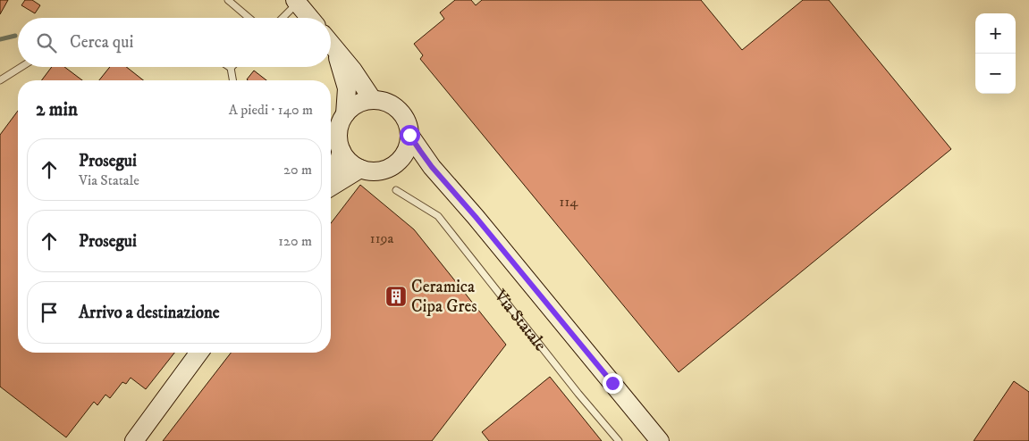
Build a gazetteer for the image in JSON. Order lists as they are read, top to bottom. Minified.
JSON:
{"streets":{"lane":["Via Statale"]},"places":{"building":["Ceramica Cipa Gres"]},"house_numbers":["114","119a"],"page":{"map_buttons":["+","−"],"search":"Cerca qui","heading":["2 min","A piedi · 140 m"],"list":[["Prosegui","Via Statale","20 m"],["Prosegui","120 m"],"Arrivo a destinazione"]}}
